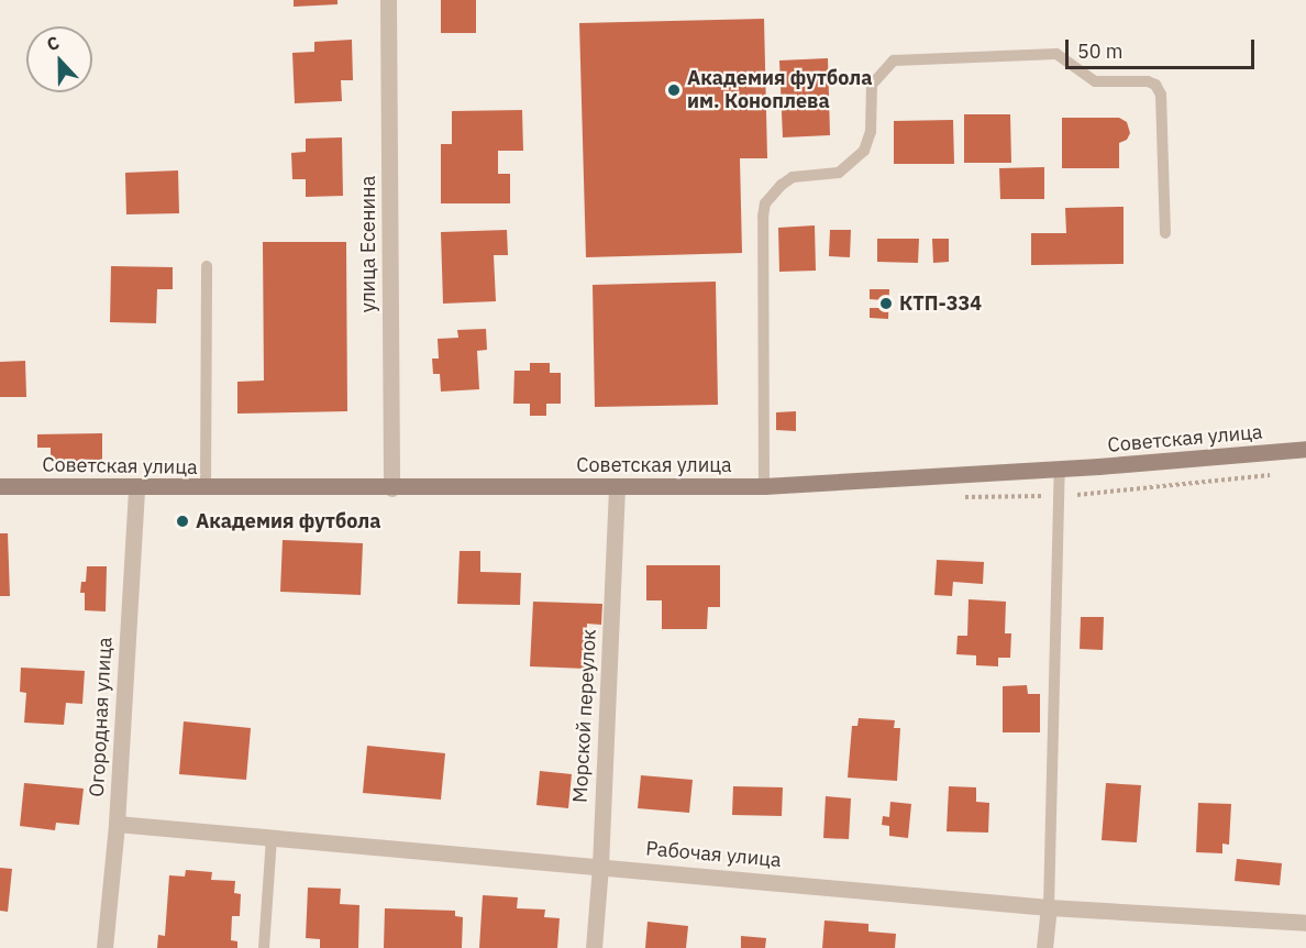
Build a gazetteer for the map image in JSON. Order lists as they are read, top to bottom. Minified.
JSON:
{"streets":{"main road":["Советская улица"],"street":["улица Есенина","Морской переулок","Огородная улица","Рабочая улица"]},"crossings":[["улица Есенина","Советская улица"],["Советская улица","Морской переулок"],["Советская улица","Огородная улица"],["Морской переулок","Рабочая улица"],["Огородная улица","Рабочая улица"]],"places":["Академия футбола им. Коноплева","КТП-334","Академия футбола"],"scale_bar":"50 m","north":"top"}
